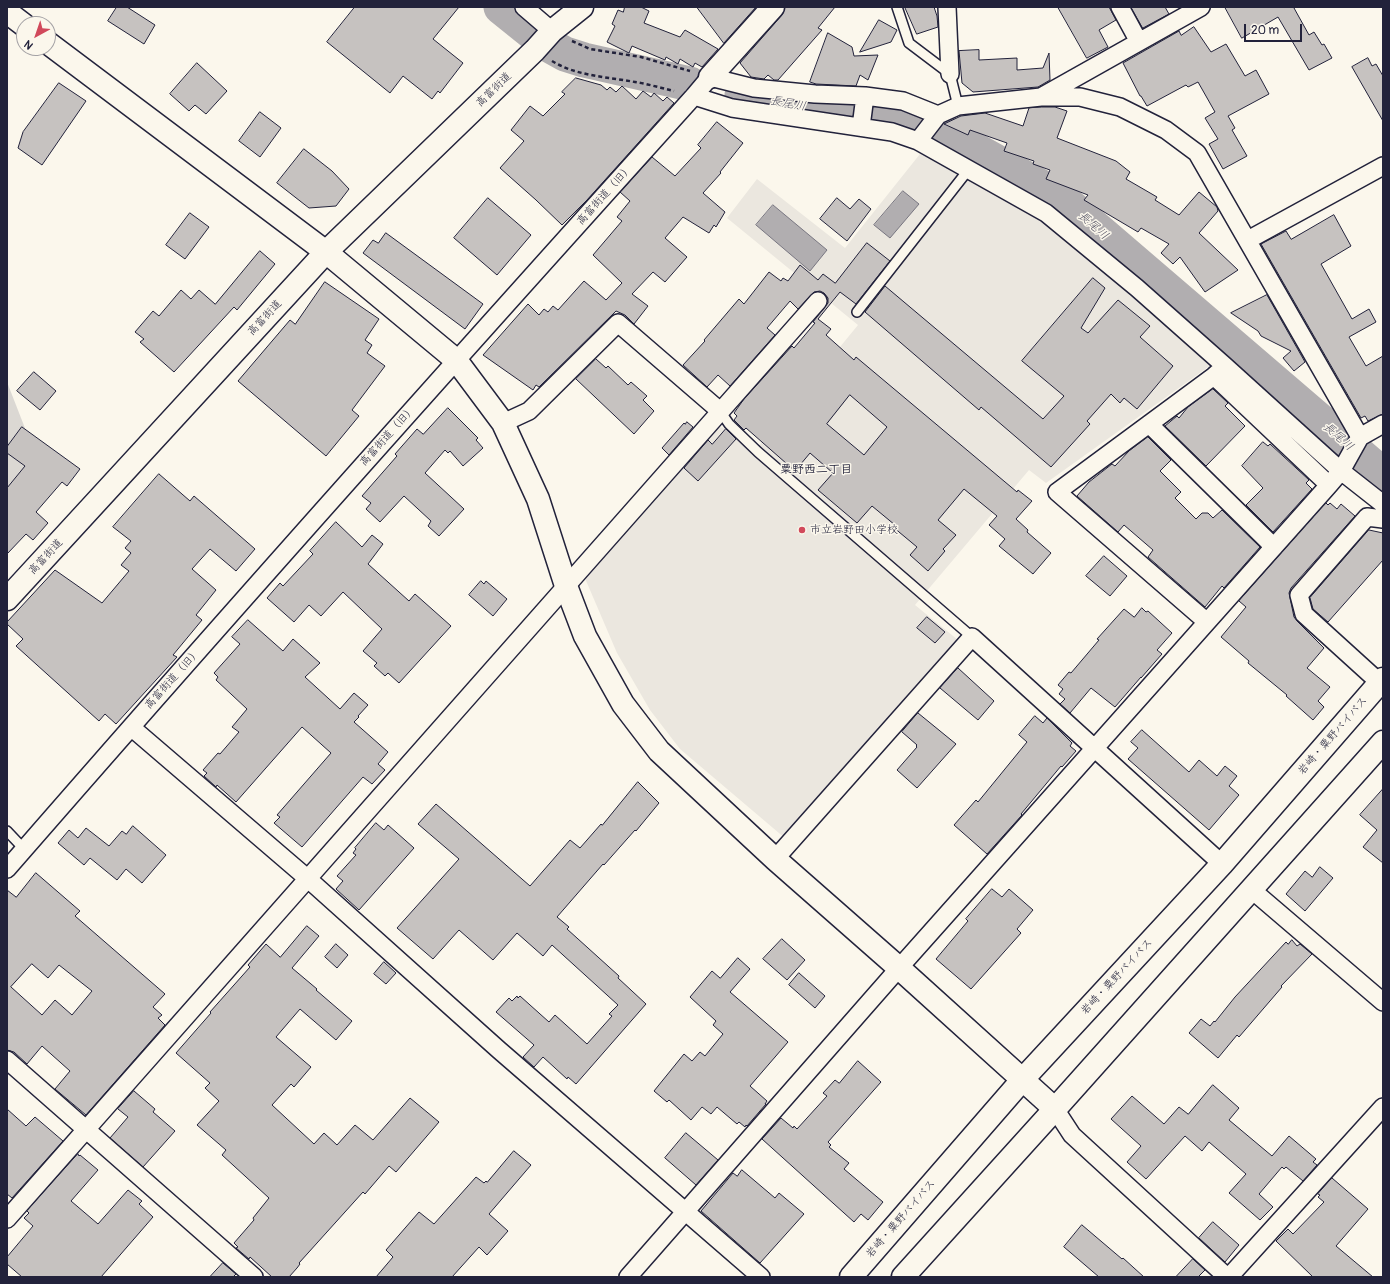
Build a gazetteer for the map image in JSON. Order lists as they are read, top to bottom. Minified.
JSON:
{"streets":{"main road":["高富街道","高富街道（旧）","岩崎・粟野バイパス"]},"districts":["粟野西二丁目"],"water":["長尾川"],"places":["市立岩野田小学校"],"scale_bar":"20 m","north":"bottom left"}
